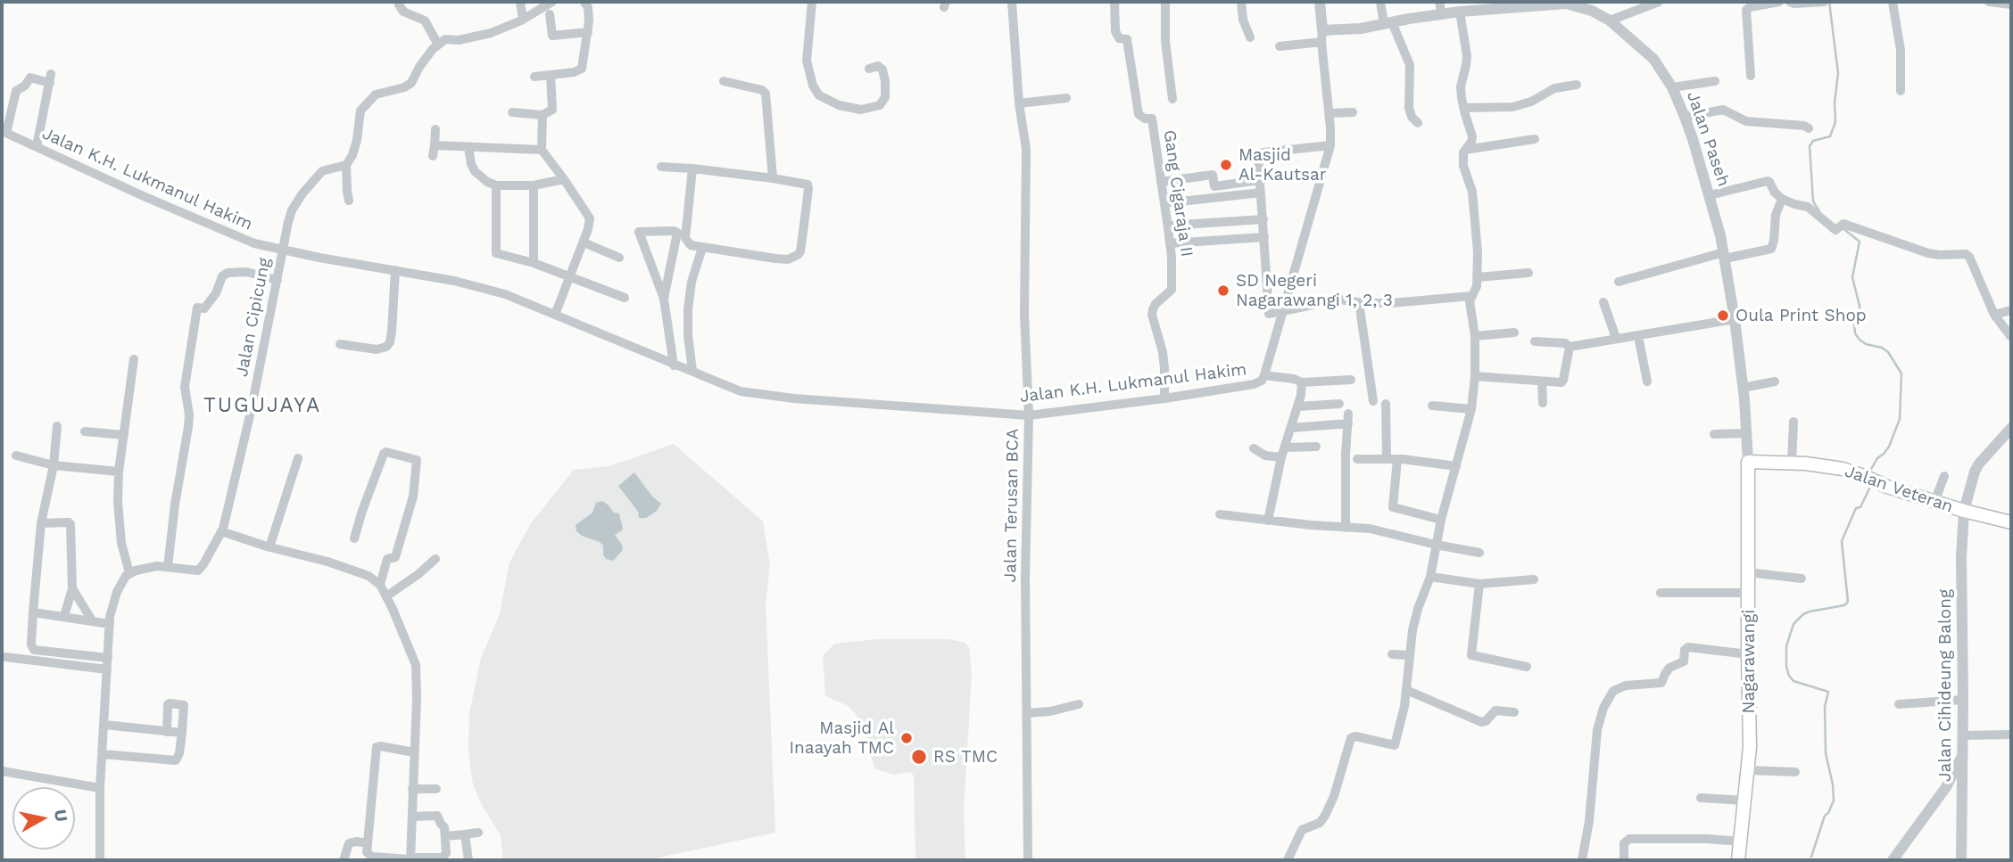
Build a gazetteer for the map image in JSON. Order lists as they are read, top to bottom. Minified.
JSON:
{"streets":{"main road":["Jalan Veteran","Nagarawangi"],"street":["Jalan Paseh","Jalan K.H. Lukmanul Hakim","Gang Cigaraja II","Jalan Cipicung","Jalan Terusan BCA","Jalan Cihideung Balong"]},"crossings":[["Jalan Paseh","Jalan K.H. Lukmanul Hakim"],["Jalan Paseh","Jalan Veteran"],["Jalan Paseh","Nagarawangi"],["Jalan K.H. Lukmanul Hakim","Gang Cigaraja II"],["Jalan K.H. Lukmanul Hakim","Jalan Cipicung"],["Jalan K.H. Lukmanul Hakim","Jalan Terusan BCA"],["Jalan Veteran","Nagarawangi"],["Jalan Veteran","Jalan Cihideung Balong"]],"districts":["TUGUJAYA"],"places":["Masjid Al-Kautsar","SD Negeri Nagarawangi 1, 2, 3","Oula Print Shop","Masjid Al Inaayah TMC","RS TMC"],"north":"right"}
